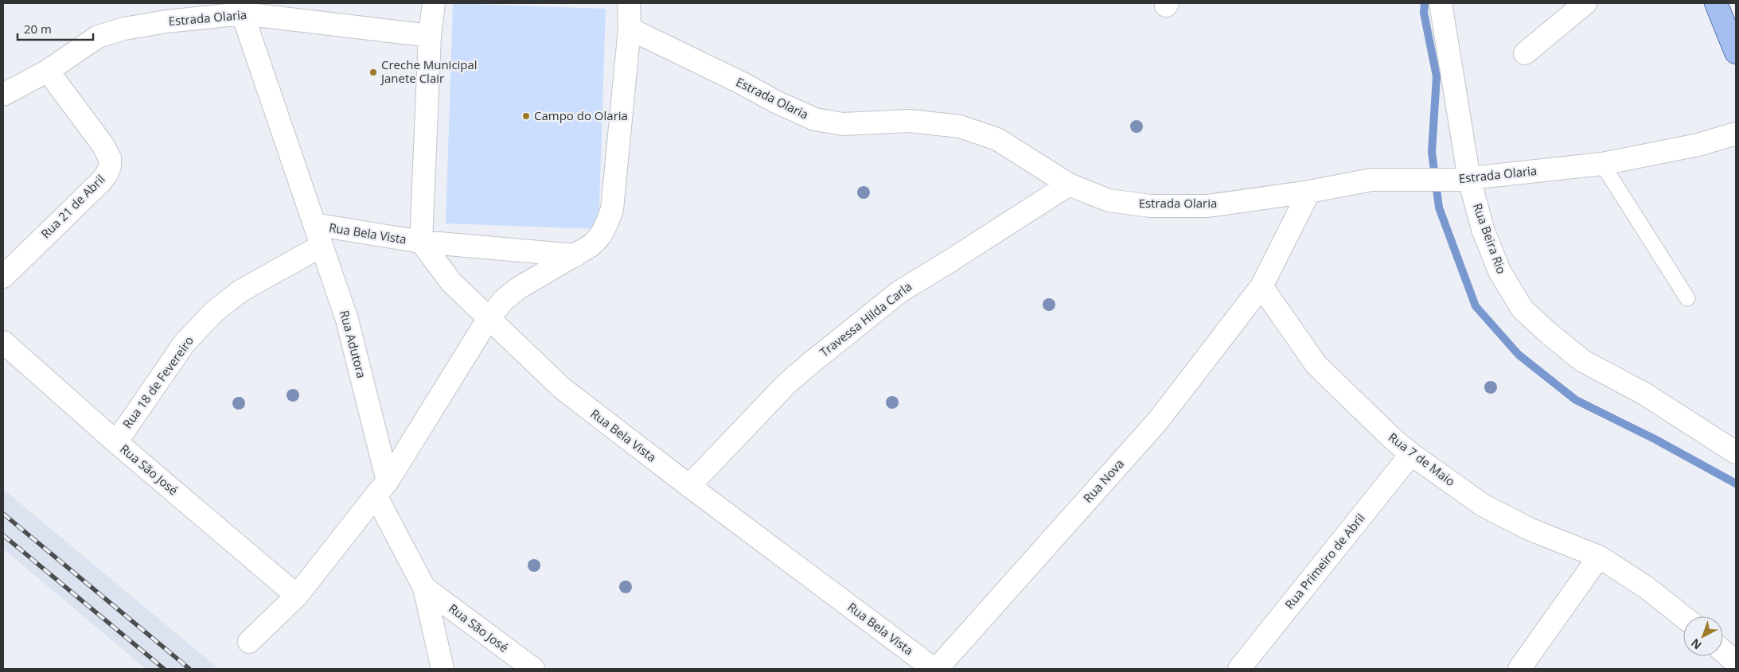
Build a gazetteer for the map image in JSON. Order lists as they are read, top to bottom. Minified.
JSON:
{"streets":{"street":["Estrada Olaria","Rua 21 de Abril","Rua Bela Vista","Rua Beira Rio","Travessa Hilda Carla","Rua Adutora","Rua 18 de Fevereiro","Rua 7 de Maio","Rua São José","Rua Nova","Rua Primeiro de Abril"]},"crossings":[["Estrada Olaria","Rua 21 de Abril"],["Estrada Olaria","Rua Beira Rio"],["Estrada Olaria","Travessa Hilda Carla"],["Estrada Olaria","Rua Adutora"],["Rua Bela Vista","Travessa Hilda Carla"],["Rua Bela Vista","Rua Adutora"],["Rua Adutora","Rua 18 de Fevereiro"],["Rua Adutora","Rua São José"],["Rua 18 de Fevereiro","Rua São José"],["Rua 7 de Maio","Rua Nova"],["Rua 7 de Maio","Rua Primeiro de Abril"]],"places":["Creche Municipal Janete Clair","Campo do Olaria"],"scale_bar":"20 m","north":"bottom left"}
